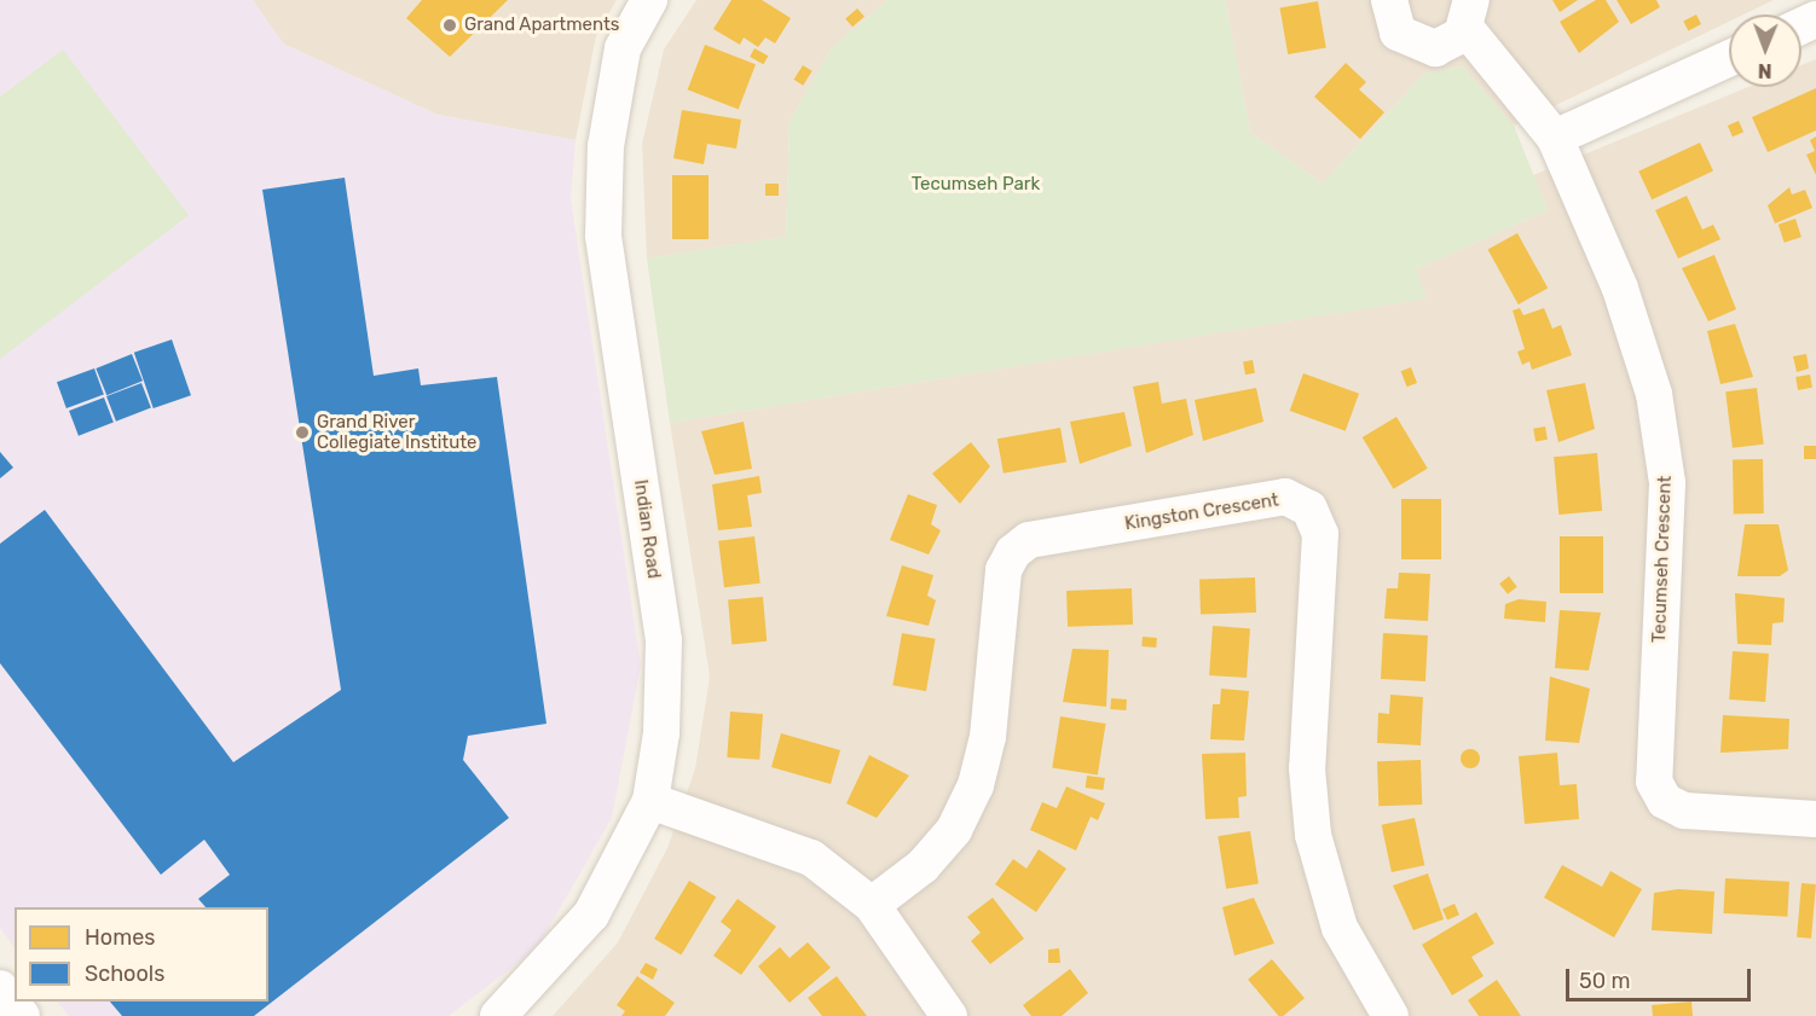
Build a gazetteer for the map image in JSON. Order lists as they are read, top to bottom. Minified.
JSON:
{"streets":{"street":["Kingston Crescent","Indian Road","Tecumseh Crescent"]},"parks":["Tecumseh Park"],"places":["Grand Apartments","Grand River Collegiate Institute"],"legend":["Homes","Schools"],"scale_bar":"50 m","north":"bottom"}
